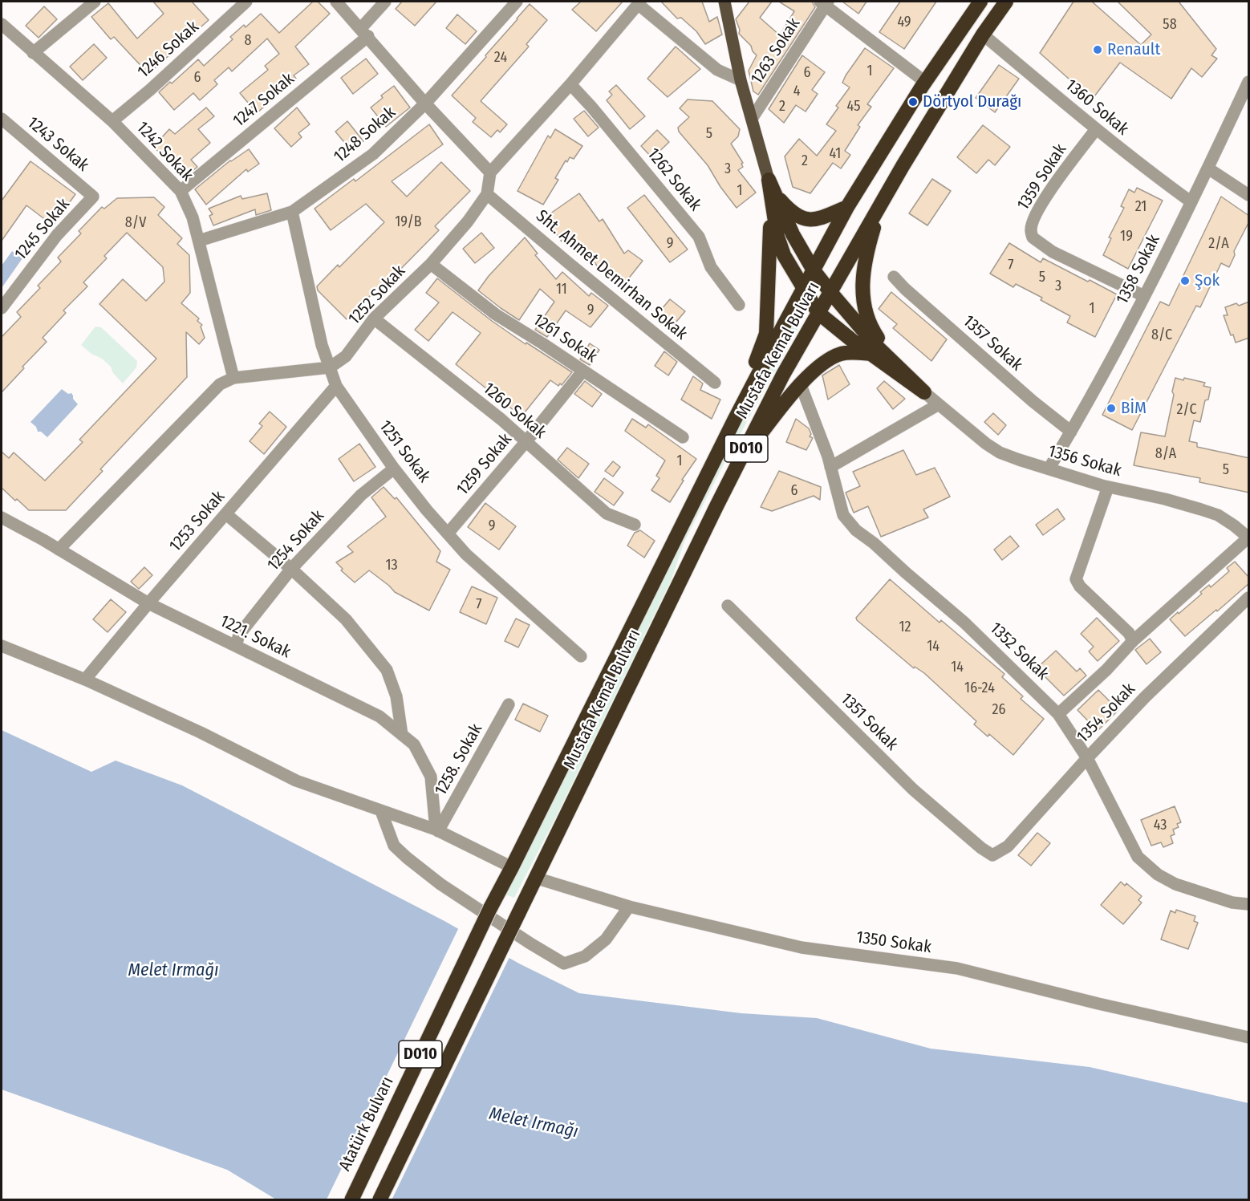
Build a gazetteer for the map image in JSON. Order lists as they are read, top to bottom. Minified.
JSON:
{"streets":{"highway":["Mustafa Kemal Bulvarı","D010","Atatürk Bulvarı"],"street":["1246 Sokak","1263 Sokak","1247 Sokak","1360 Sokak","1248 Sokak","1243 Sokak","1242 Sokak","1359 Sokak","1262 Sokak","1245 Sokak","1358 Sokak","Sht. Ahmet Demirhan Sokak","1252 Sokak","1261 Sokak","1357 Sokak","1260 Sokak","1251 Sokak","1356 Sokak","1259 Sokak","1253 Sokak","1254 Sokak","1221. Sokak","1352 Sokak","1354 Sokak","1351 Sokak","1258. Sokak","1350 Sokak"]},"crossings":[["1246 Sokak","1242 Sokak"],["1247 Sokak","1242 Sokak"],["1360 Sokak","1359 Sokak"],["1360 Sokak","1358 Sokak"],["1360 Sokak","Mustafa Kemal Bulvarı"],["1248 Sokak","1242 Sokak"],["1248 Sokak","1251 Sokak"],["1243 Sokak","1245 Sokak"],["1359 Sokak","1358 Sokak"],["1358 Sokak","1357 Sokak"],["1358 Sokak","1356 Sokak"],["Sht. Ahmet Demirhan Sokak","1252 Sokak"],["1252 Sokak","1261 Sokak"],["1252 Sokak","1260 Sokak"],["1252 Sokak","1251 Sokak"],["1261 Sokak","1259 Sokak"],["Mustafa Kemal Bulvarı","1350 Sokak"],["Mustafa Kemal Bulvarı","Atatürk Bulvarı"],["1260 Sokak","1259 Sokak"],["1251 Sokak","1259 Sokak"],["1251 Sokak","1253 Sokak"],["1251 Sokak","1254 Sokak"],["1253 Sokak","1221. Sokak"],["1254 Sokak","1221. Sokak"],["1221. Sokak","1258. Sokak"],["1352 Sokak","1354 Sokak"],["1354 Sokak","1351 Sokak"]],"water":["Melet Irmağı"],"places":["Renault","Dörtyol Durağı","Şok","BİM"],"house_numbers":["49","58","8","24","1","6","6","4","2","45","5","41","2","3","1","21","19/B","8/V","19","9","2/A","7","5","3","11","1","9","8/C","2/C","8/A","1","5","6","9","13","7","12","14","14","16-24","26","43"]}
